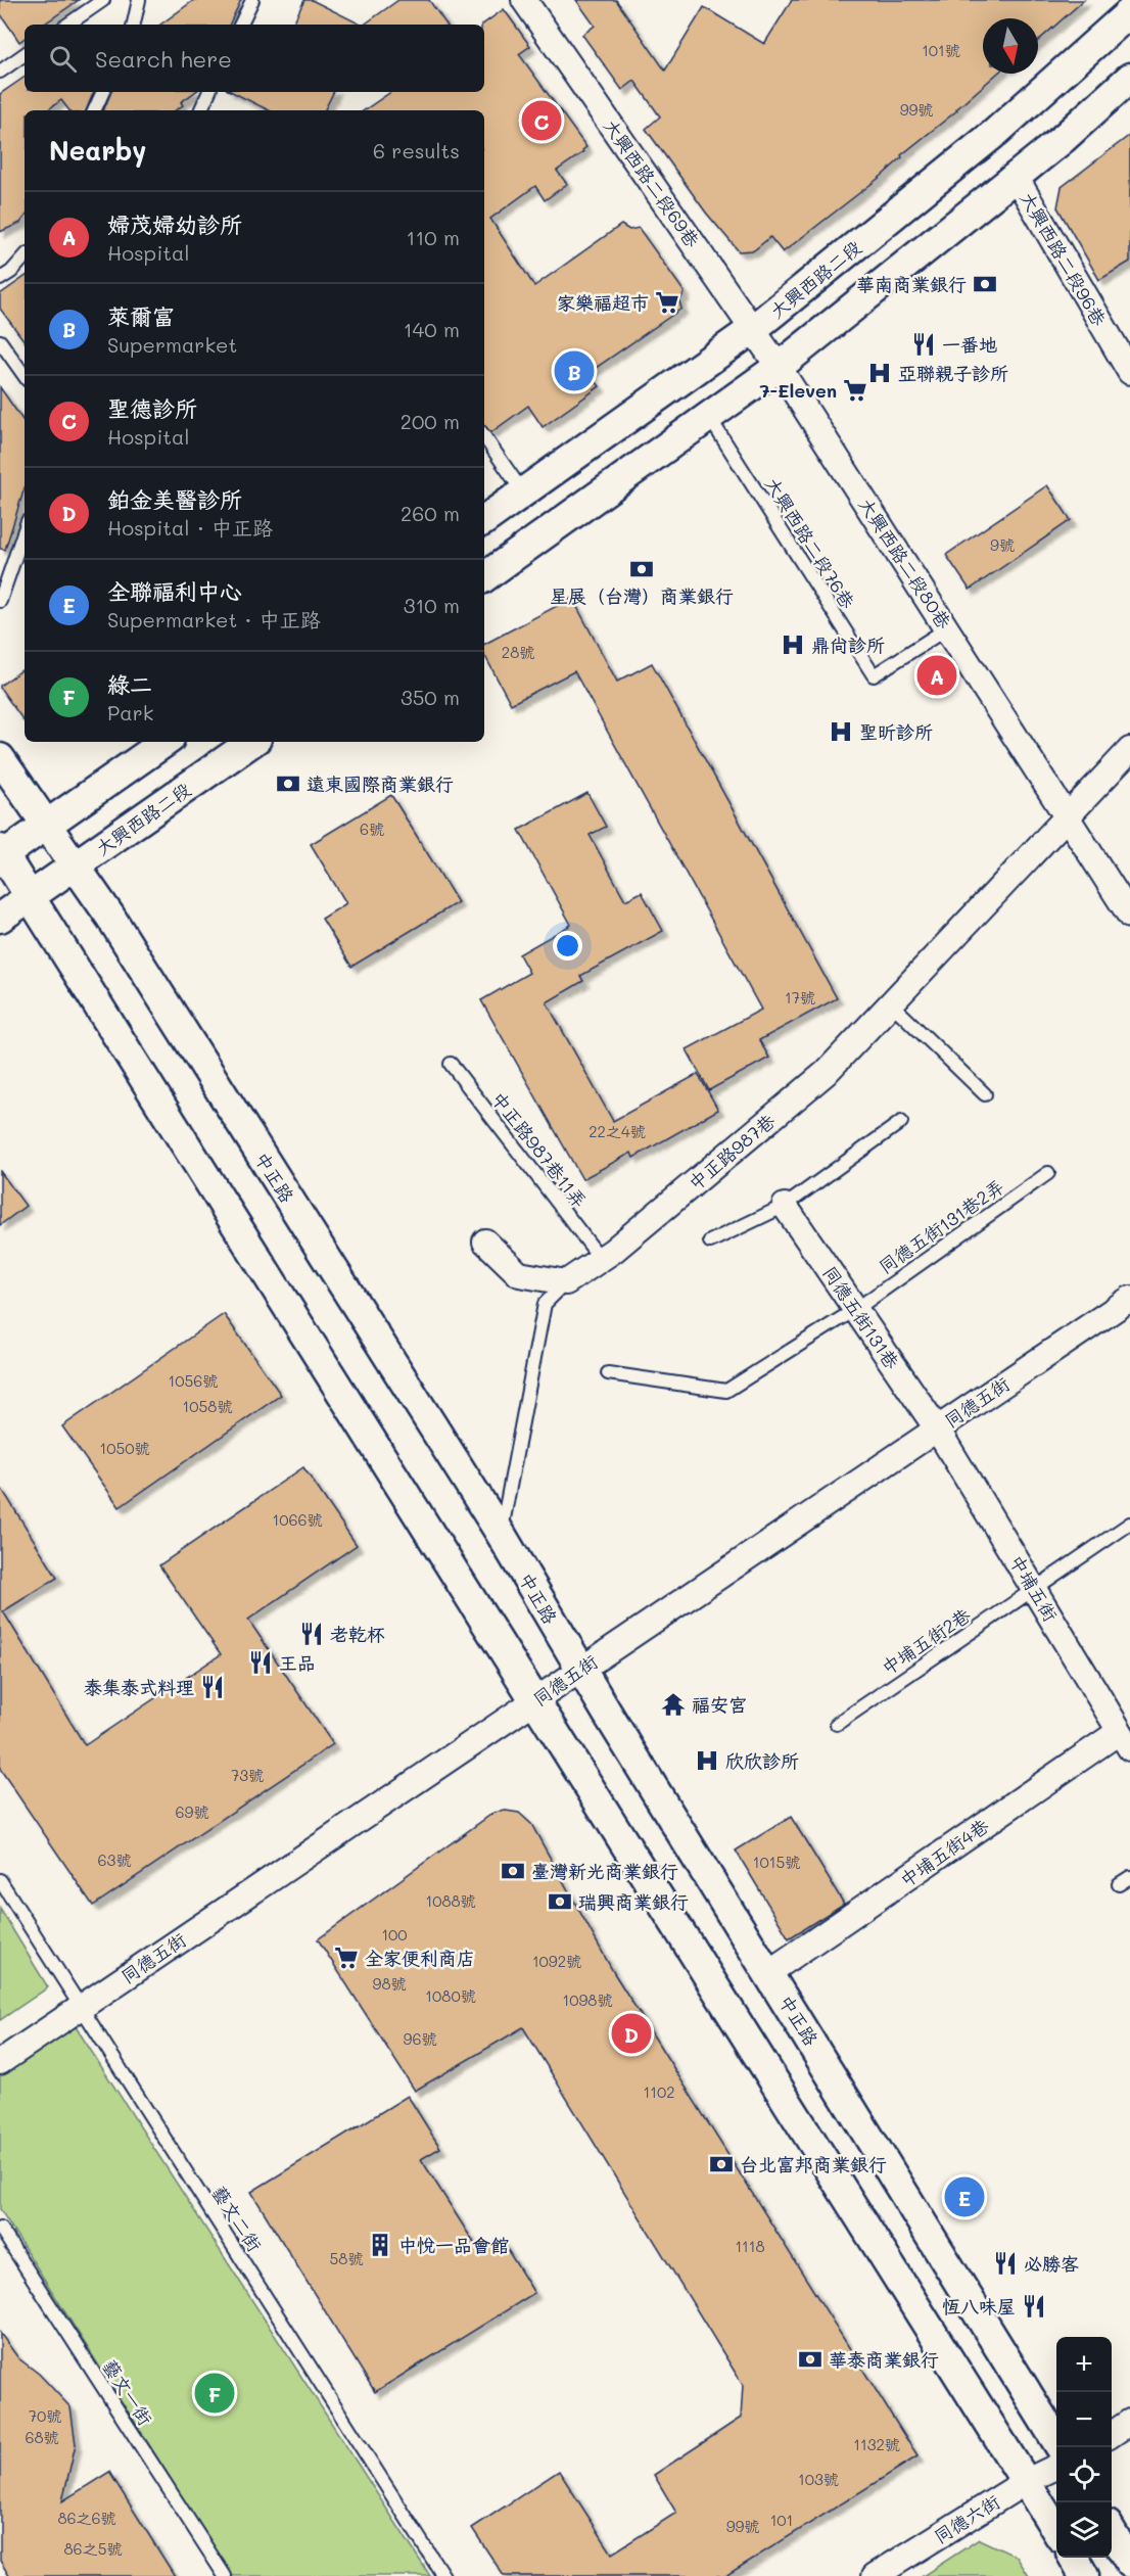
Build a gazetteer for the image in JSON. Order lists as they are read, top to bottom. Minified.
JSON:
{"streets":{"street":["大興西路二段69巷","大興西路二段96巷","大興西路二段","大興西路二段80巷","中正路987巷","中正路","同德五街131巷","同德五街","中埔五街","中埔五街4巷","同德六街"],"lane":["大興西路二段76巷","中正路987巷11弄","同德五街131巷2弄","中埔五街2巷","藝文二街","藝文一街"]},"crossings":[["大興西路二段69巷","大興西路二段"],["大興西路二段69巷","大興西路二段80巷"],["大興西路二段","中正路"],["大興西路二段76巷","大興西路二段80巷"],["大興西路二段80巷","中正路987巷"],["中正路987巷11弄","中正路987巷"],["中正路987巷","中正路"],["中正路","同德五街"],["中正路","中埔五街4巷"],["同德五街131巷2弄","同德五街131巷"],["同德五街131巷","同德五街"],["同德五街131巷","中埔五街"],["同德五街","中埔五街"],["同德五街","藝文二街"],["中埔五街","中埔五街2巷"],["中埔五街","中埔五街4巷"]],"places":{"bank":["華南商業銀行","星展（台灣）商業銀行","遠東國際商業銀行","臺灣新光商業銀行","瑞興商業銀行","台北富邦商業銀行","華泰商業銀行"],"supermarket":["家樂福超市","7-Eleven","全家便利商店"],"restaurant":["一番地","老乾杯","王品","泰集泰式料理","必勝客","恆八味屋"],"hospital":["亞聯親子診所","鼎尚診所","聖昕診所","欣欣診所"],"temple":["福安宮"],"building":["中悅一品會館"]},"house_numbers":["101號","99號","9號","28號","6號","17號","22之4號","1056號","1058號","1050號","1066號","73號","69號","63號","1015號","1088號","100","1092號","98號","1080號","1098號","96號","1102","1118","58號","70號","68號","1132號","103號","86之6號","101","99號","86之5號"],"north":"bottom","page":{"search":"Search here","pins":["C","B","A","D","E","F"],"heading":["Nearby","6 results"],"list":[{"mark":"A","name":"婦茂婦幼診所","note":"Hospital","value":"110 m"},{"mark":"B","name":"萊爾富","note":"Supermarket","value":"140 m"},{"mark":"C","name":"聖德診所","note":"Hospital","value":"200 m"},{"mark":"D","name":"鉑金美醫診所","note":"Hospital · 中正路","value":"260 m"},{"mark":"E","name":"全聯福利中心","note":"Supermarket · 中正路","value":"310 m"},{"mark":"F","name":"綠二","note":"Park","value":"350 m"}],"map_buttons":["+","−"]}}
